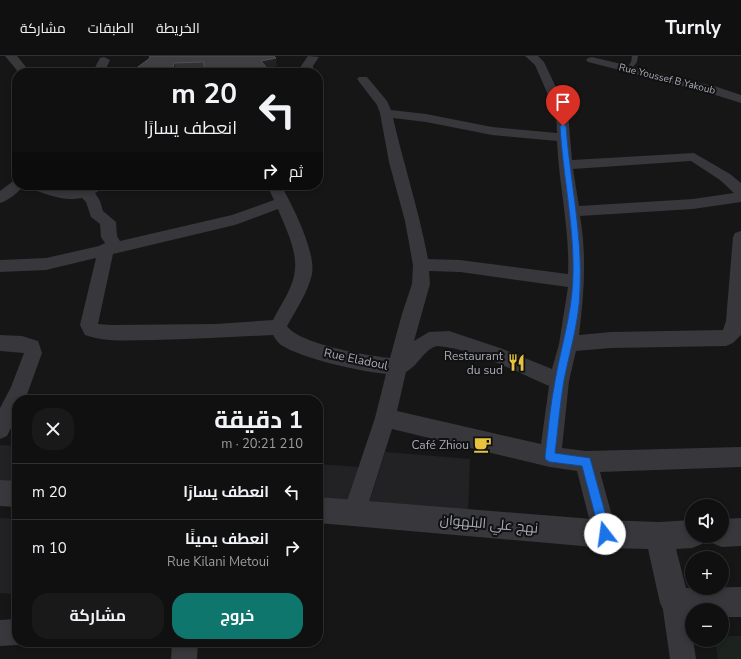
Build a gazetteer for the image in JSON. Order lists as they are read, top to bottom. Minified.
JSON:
{"streets":{"street":["Rue Youssef B Yakoub","Rue Eladoul","نهج علي البلهوان"]},"places":{"restaurant":["Restaurant du sud"],"cafe":["Café Zhiou"]},"page":{"header":"Turnly","nav":["الخريطة","الطبقات","مشاركة"],"turn":["20 m","انعطف يسارًا"],"then":"ثم","heading":["1 دقيقة","210 m · 20:21"],"list":[{"name":"انعطف يسارًا","value":"20 m"},{"name":"انعطف يمينًا","note":"Rue Kilani Metoui","value":"10 m"}],"map_buttons":["+","−"],"buttons":["خروج","مشاركة"]}}
